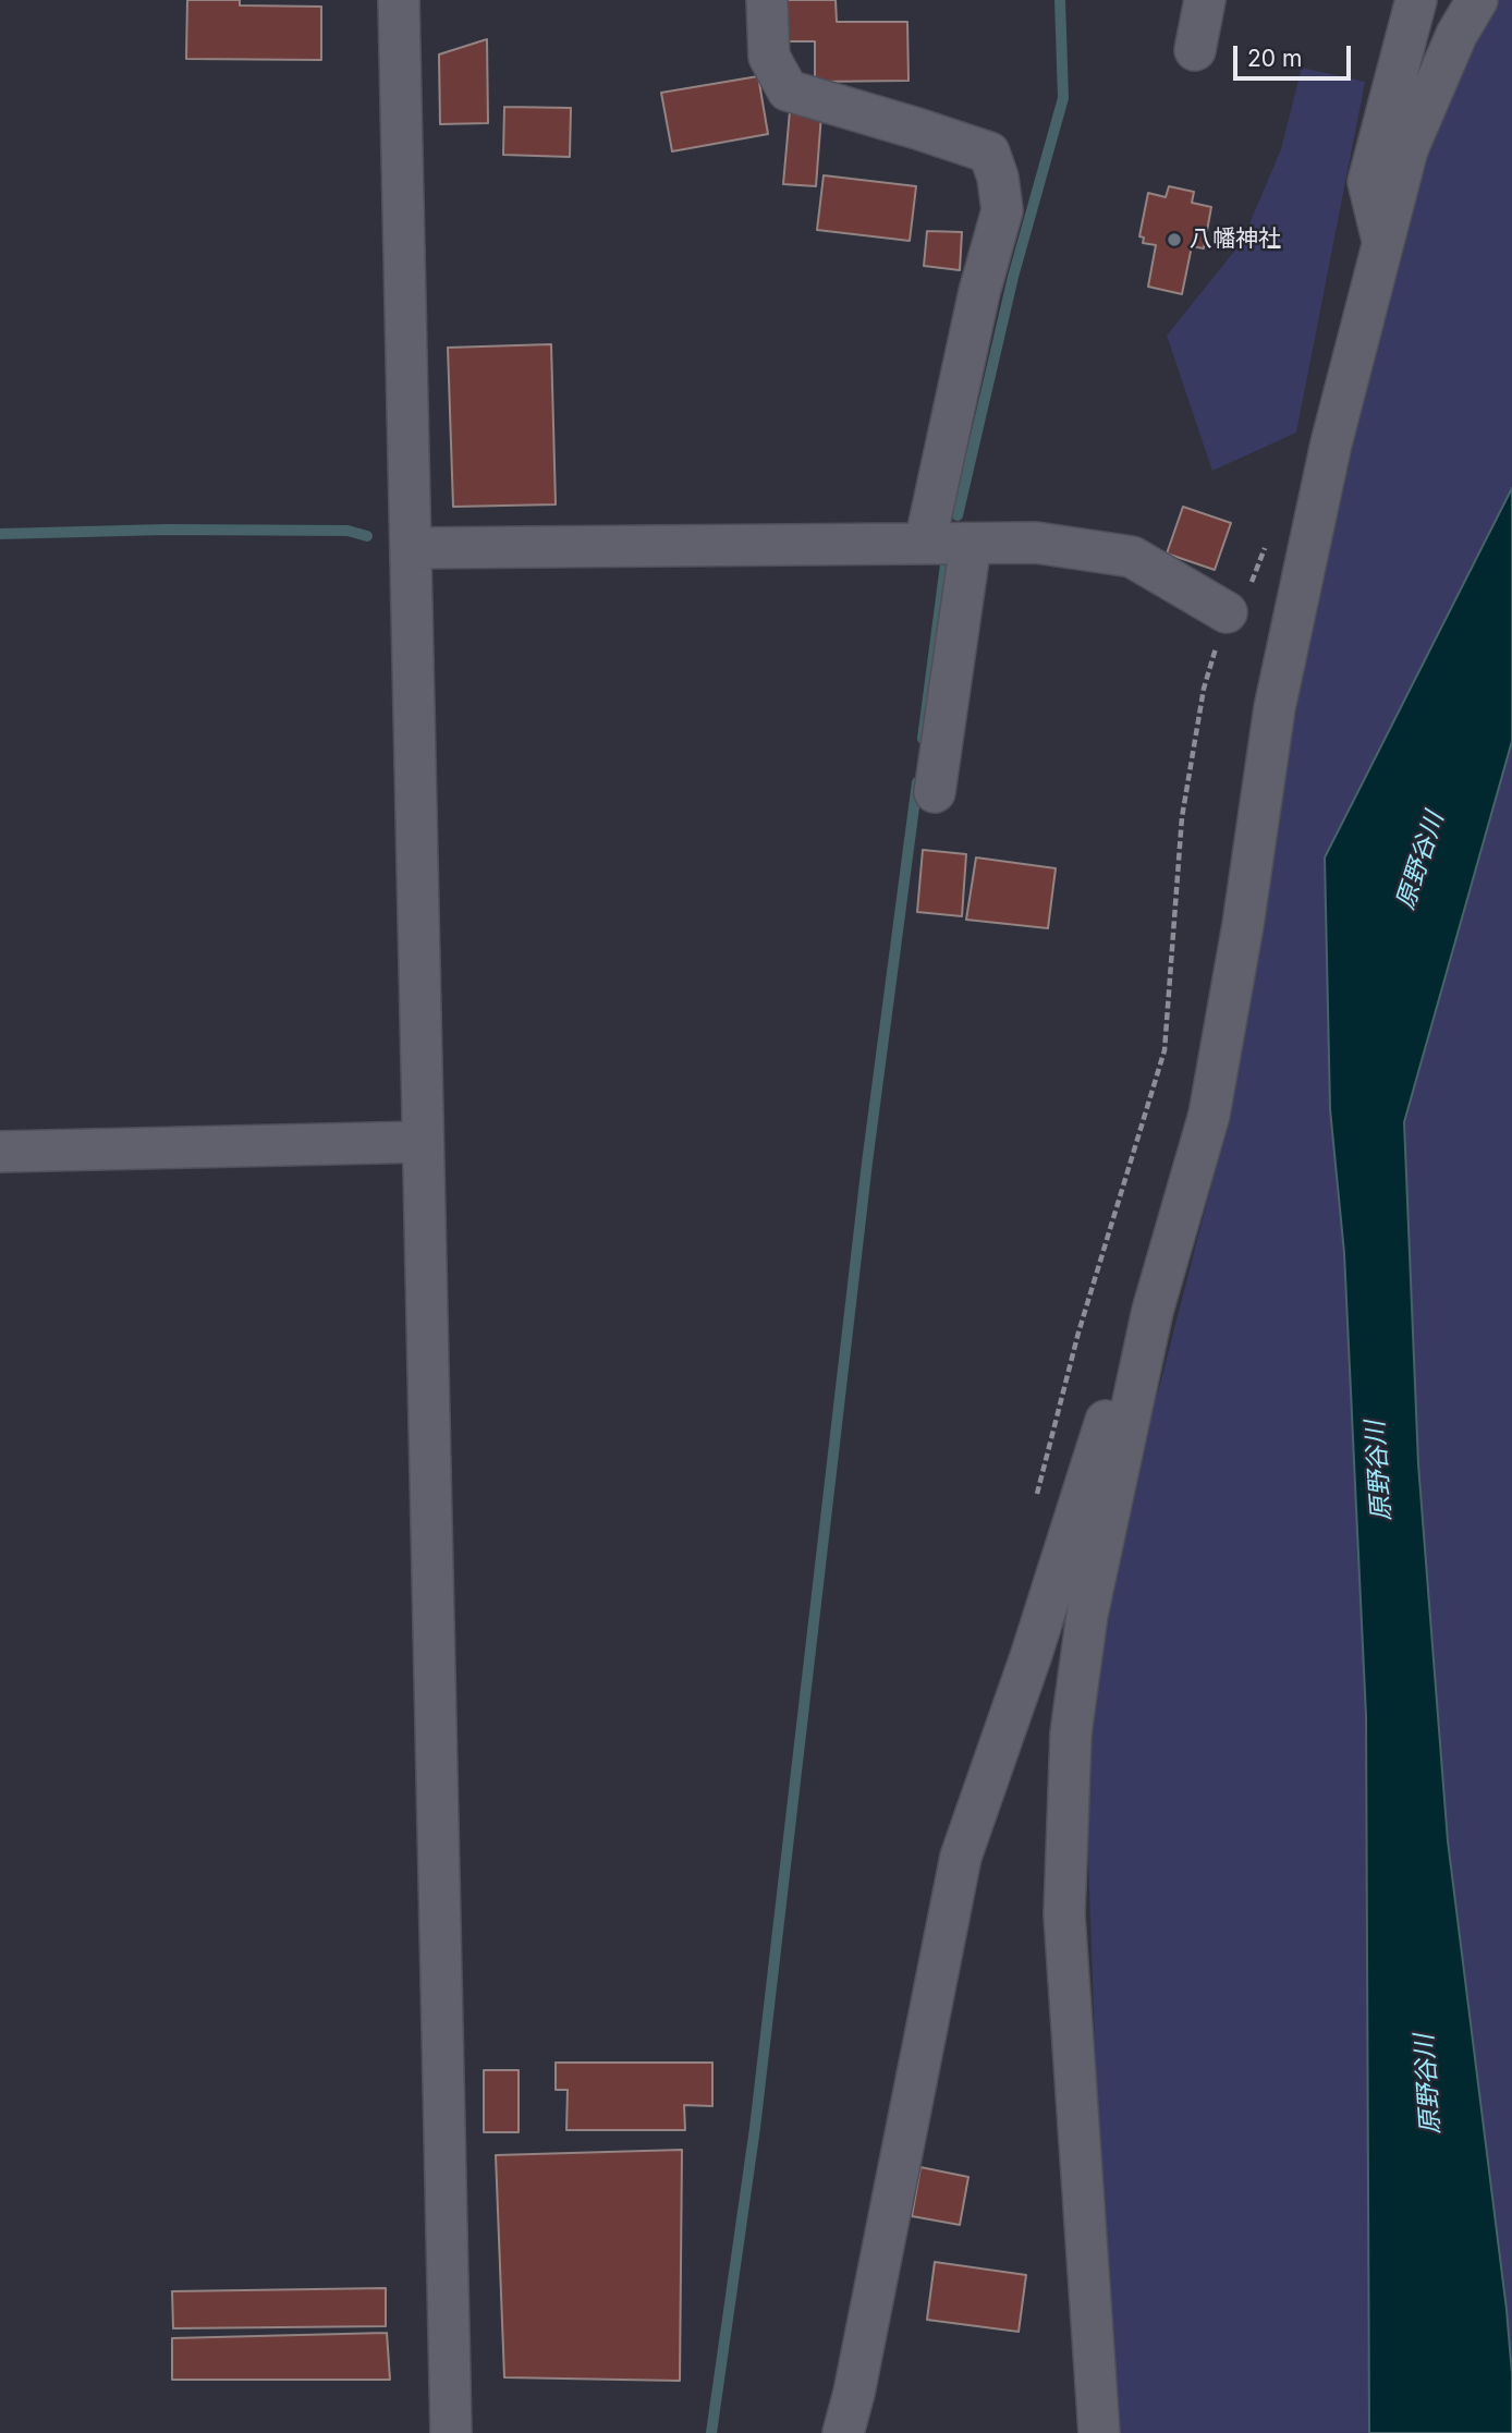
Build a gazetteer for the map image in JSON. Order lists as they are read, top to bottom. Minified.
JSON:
{"water":["原野谷川"],"places":["八幡神社"],"scale_bar":"20 m"}
